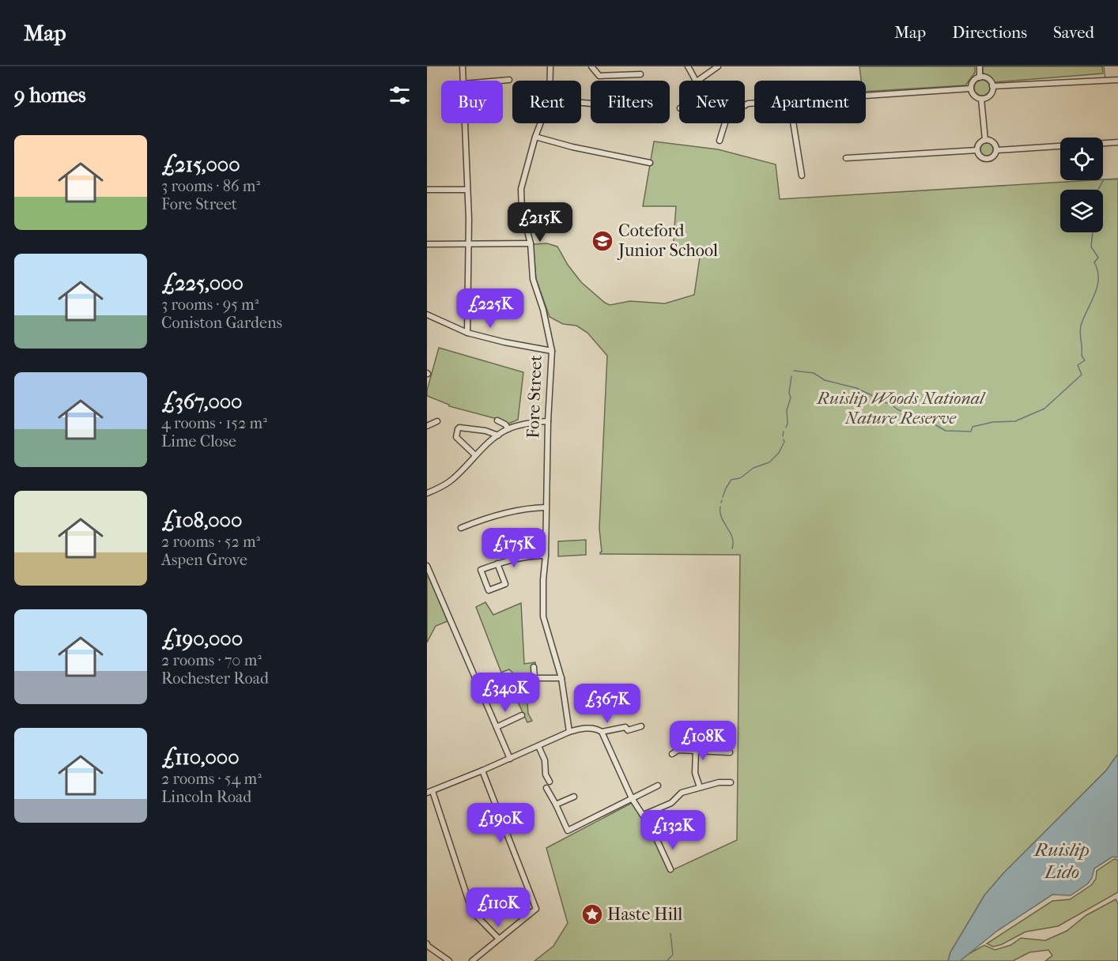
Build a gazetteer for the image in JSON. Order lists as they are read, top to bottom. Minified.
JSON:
{"streets":{"street":["Fore Street"]},"water":["Ruislip Lido"],"parks":["Ruislip Woods National Nature Reserve"],"places":{"school or university":["Coteford Junior School"],"place":["Haste Hill"]},"page":{"header":"Map","nav":["Map","Directions","Saved"],"heading":"9 homes","chip":["Buy","Rent","Filters","New","Apartment"],"list":[{"name":"£215,000","note":"3 rooms · 86 m² · Fore Street"},{"name":"£225,000","note":"3 rooms · 95 m² · Coniston Gardens"},{"name":"£367,000","note":"4 rooms · 152 m² · Lime Close"},{"name":"£108,000","note":"2 rooms · 52 m² · Aspen Grove"},{"name":"£190,000","note":"2 rooms · 70 m² · Rochester Road"},{"name":"£110,000","note":"2 rooms · 54 m² · Lincoln Road"}],"price":["£215K","£225K","£175K","£340K","£367K","£108K","£190K","£132K","£110K"]}}
